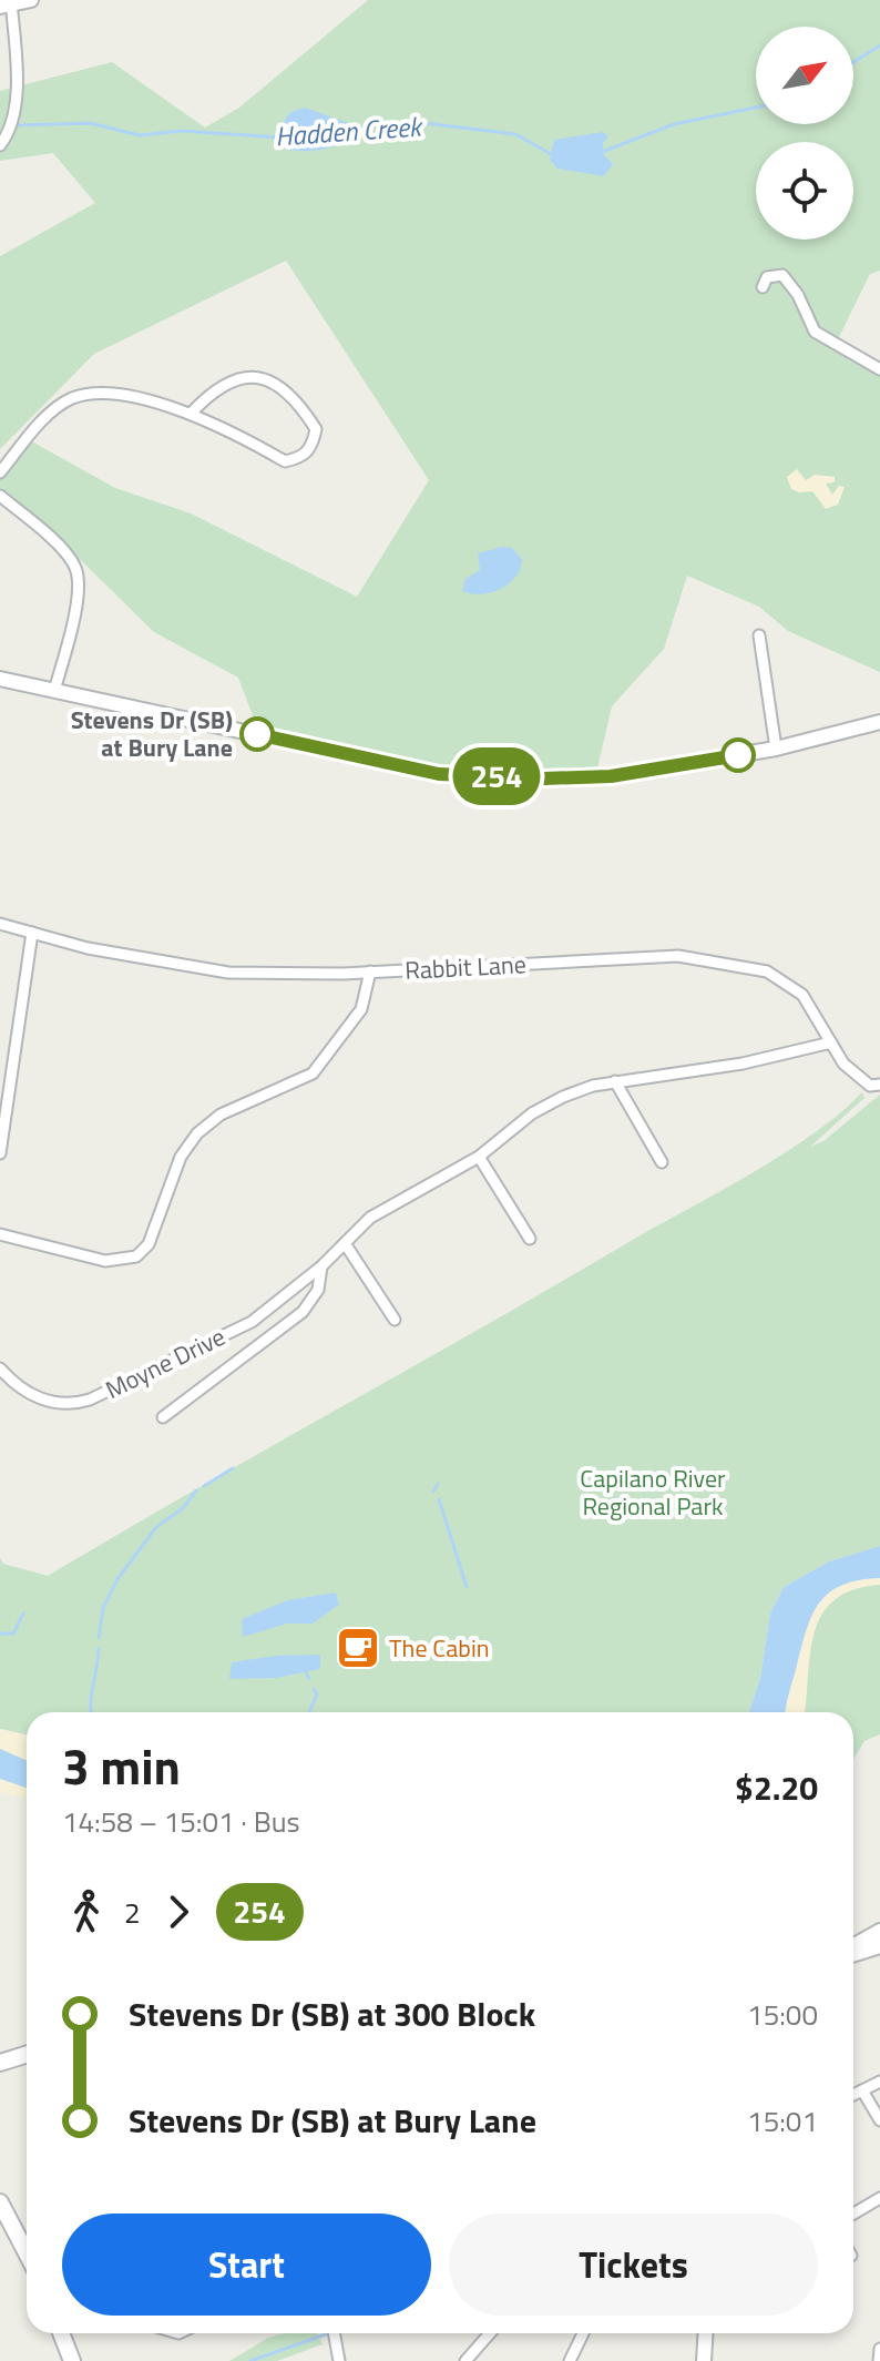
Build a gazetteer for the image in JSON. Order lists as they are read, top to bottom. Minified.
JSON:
{"streets":{"street":["Rabbit Lane","Moyne Drive"]},"crossings":[["Rabbit Lane","Moyne Drive"]],"water":["Hadden Creek"],"parks":["Capilano River Regional Park"],"places":{"other":["Stevens Dr (SB) at Bury Lane"],"cafe":["The Cabin"]},"lines":["bus line 254"],"north":"top right","page":{"on_map":"254","heading":["3 min","14:58 – 15:01 · Bus","$2.20"],"legs":["2","254"],"list":[{"name":"Stevens Dr (SB) at 300 Block","value":"15:00"},{"name":"Stevens Dr (SB) at Bury Lane","value":"15:01"}],"buttons":["Start","Tickets"]}}
